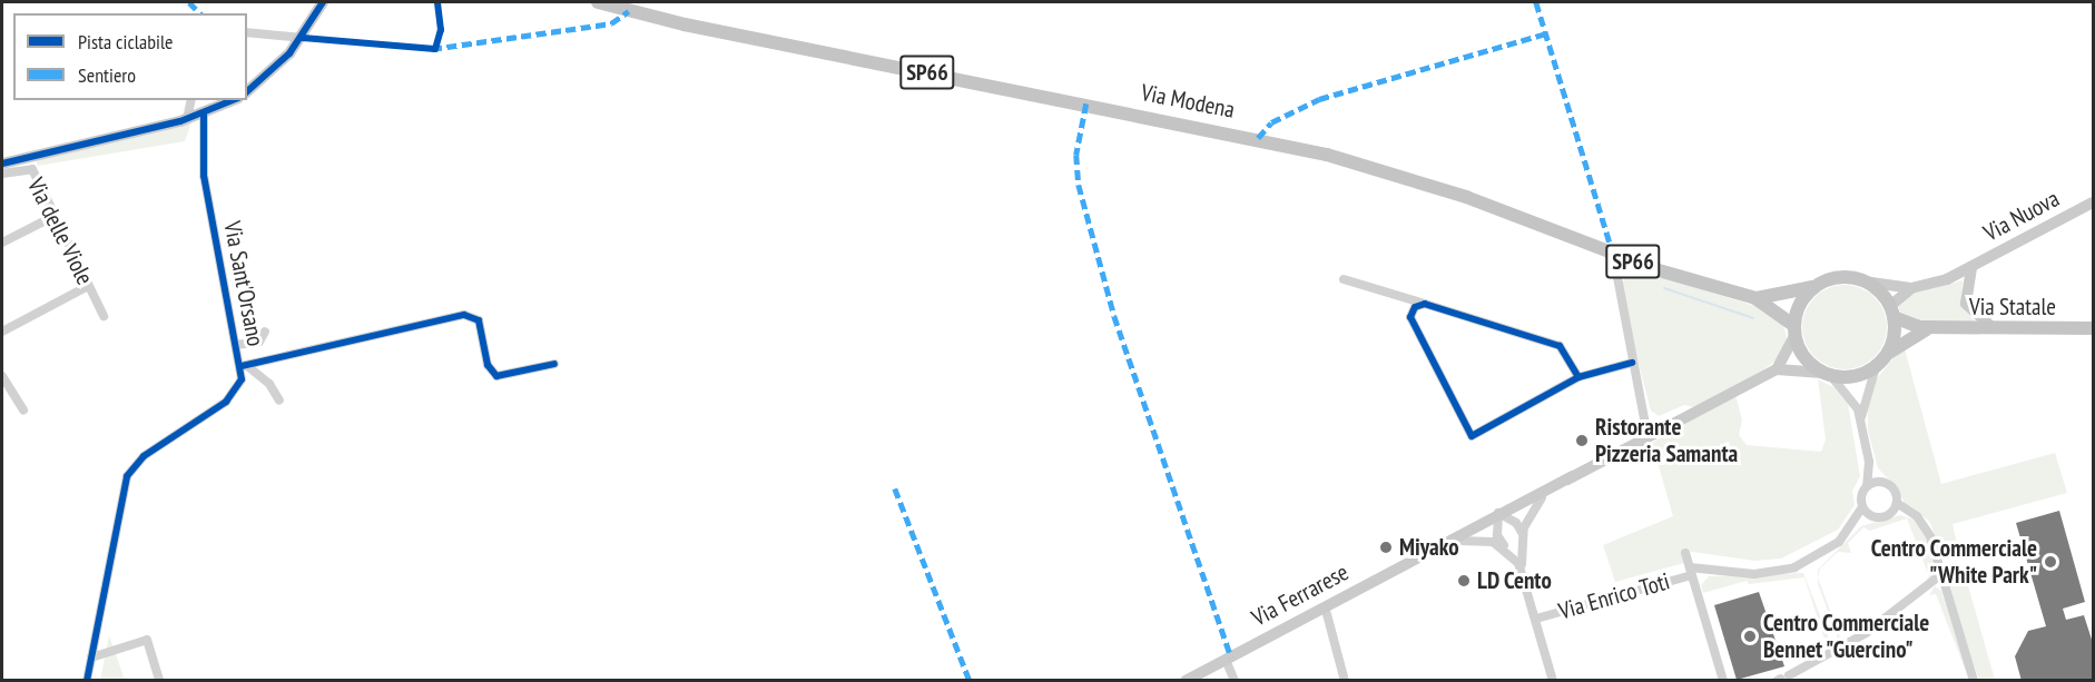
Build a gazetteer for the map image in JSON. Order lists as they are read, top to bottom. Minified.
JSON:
{"streets":{"main road":["SP66","Via Modena","Via Nuova","Via Statale","Via Ferrarese"],"street":["Via delle Viole","Via Sant'Orsano","Via Enrico Toti"]},"crossings":[["Via Modena","Via Nuova"],["Via Modena","Via Statale"],["Via Nuova","Via Statale"]],"places":["Ristorante Pizzeria Samanta","Miyako","Centro Commerciale \"White Park\"","LD Cento","Centro Commerciale Bennet \"Guercino\""],"legend":["Pista ciclabile","Sentiero"]}
